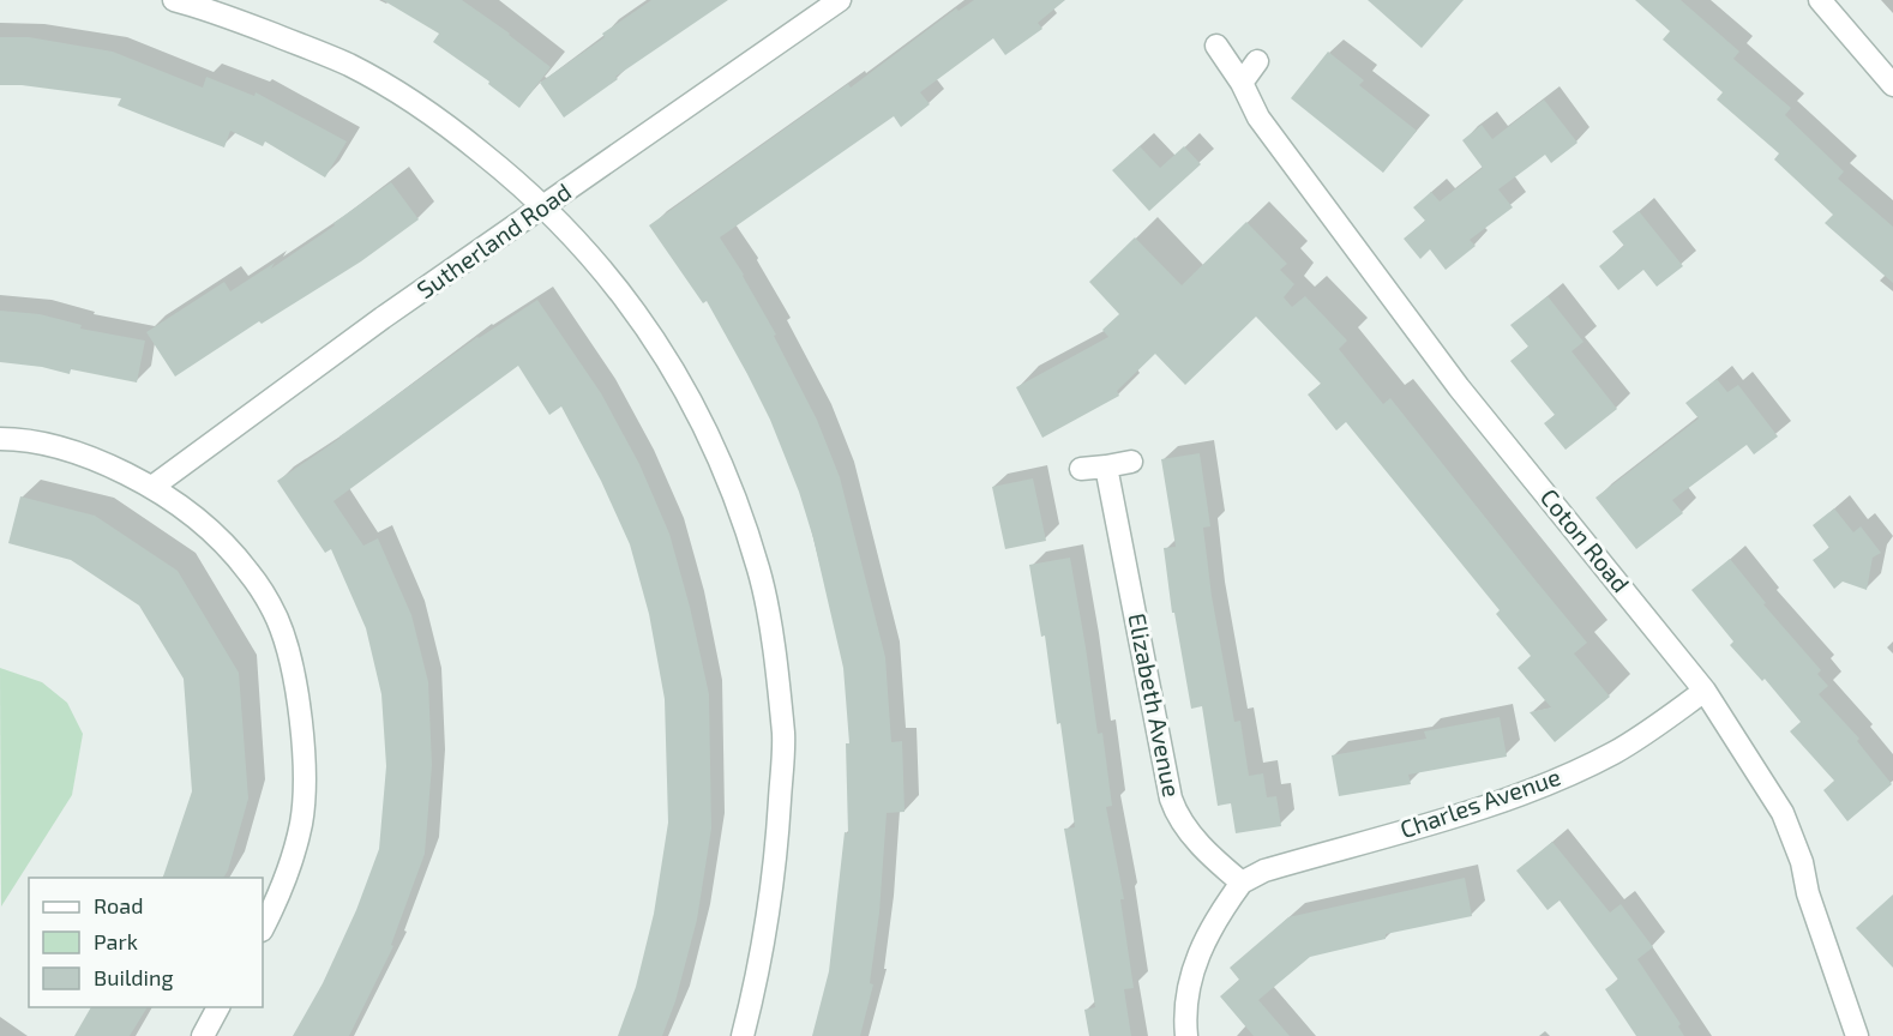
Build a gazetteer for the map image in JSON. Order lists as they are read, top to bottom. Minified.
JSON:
{"streets":{"street":["Sutherland Road","Coton Road","Elizabeth Avenue","Charles Avenue"]},"crossings":[["Coton Road","Charles Avenue"],["Elizabeth Avenue","Charles Avenue"]],"legend":["Road","Park","Building"]}
